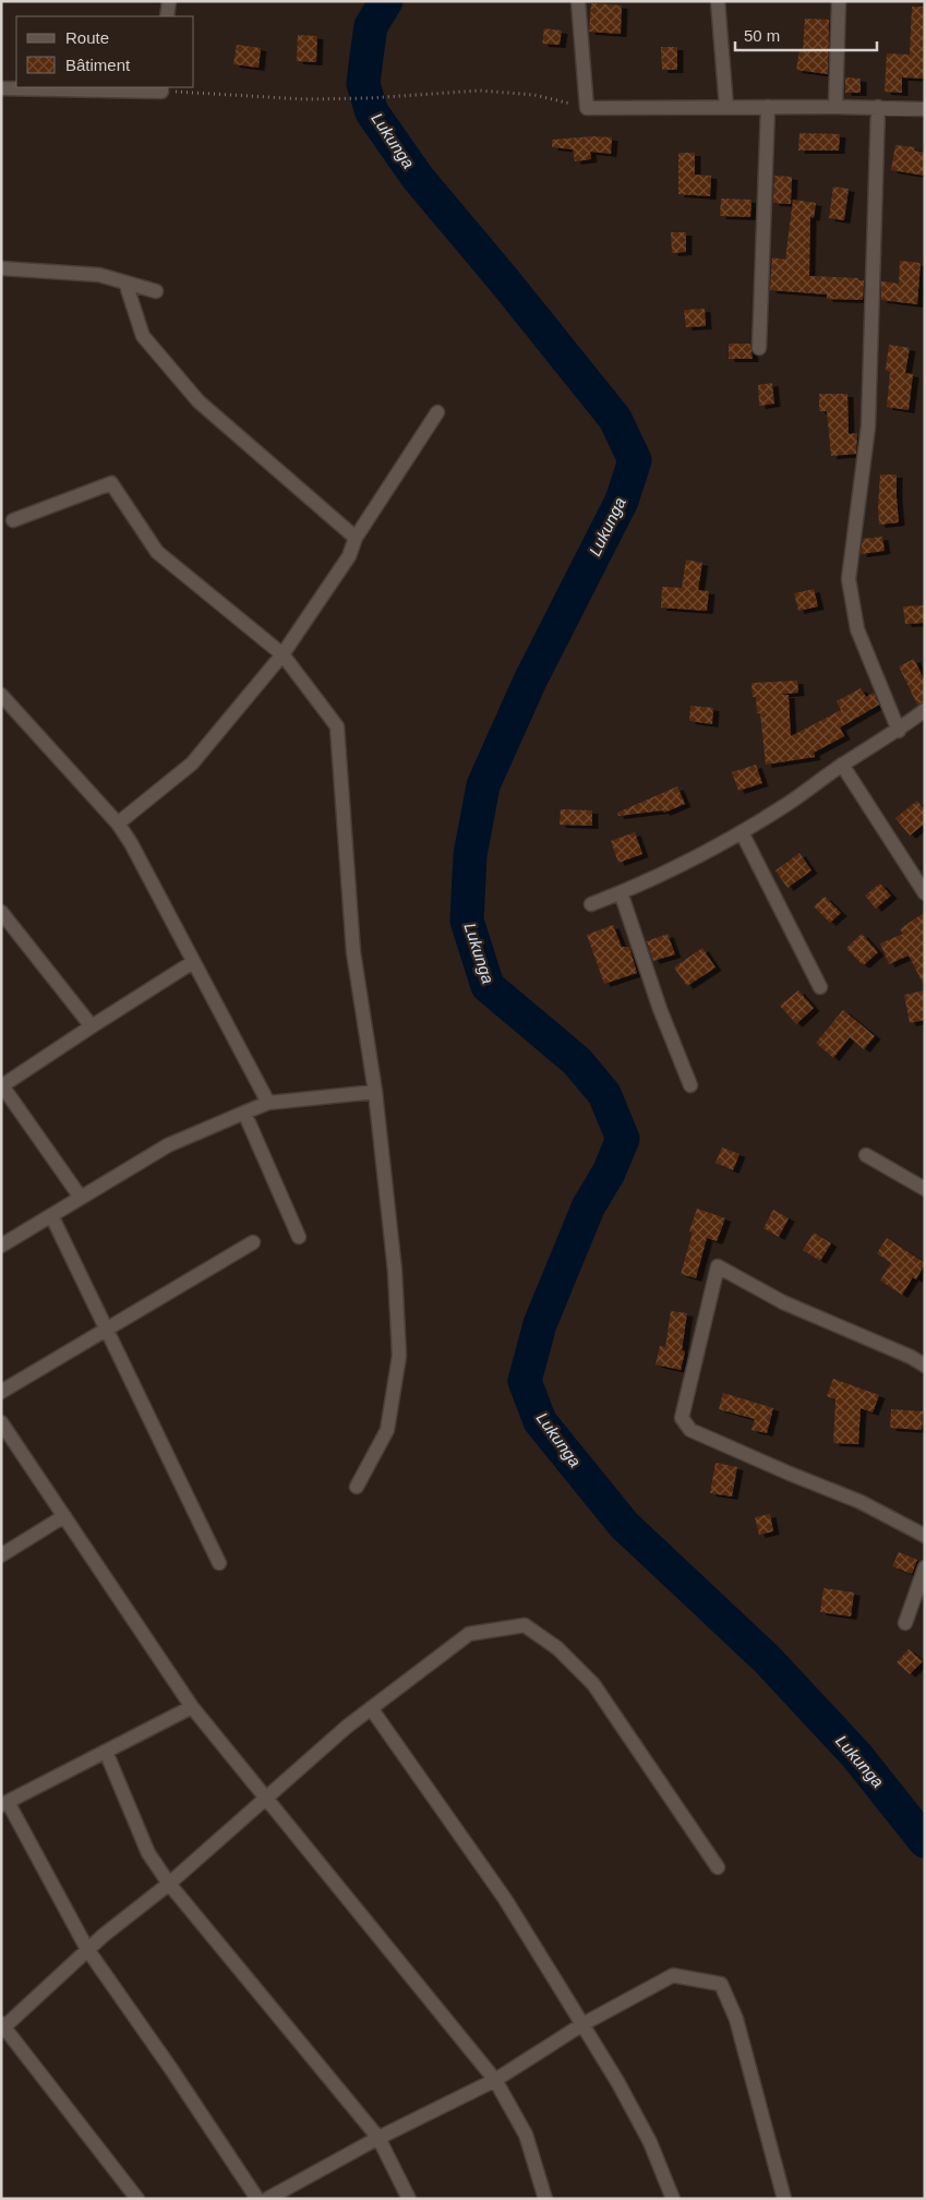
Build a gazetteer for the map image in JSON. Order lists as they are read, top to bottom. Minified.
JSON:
{"water":["Lukunga"],"legend":["Route","Bâtiment"],"scale_bar":"50 m"}
